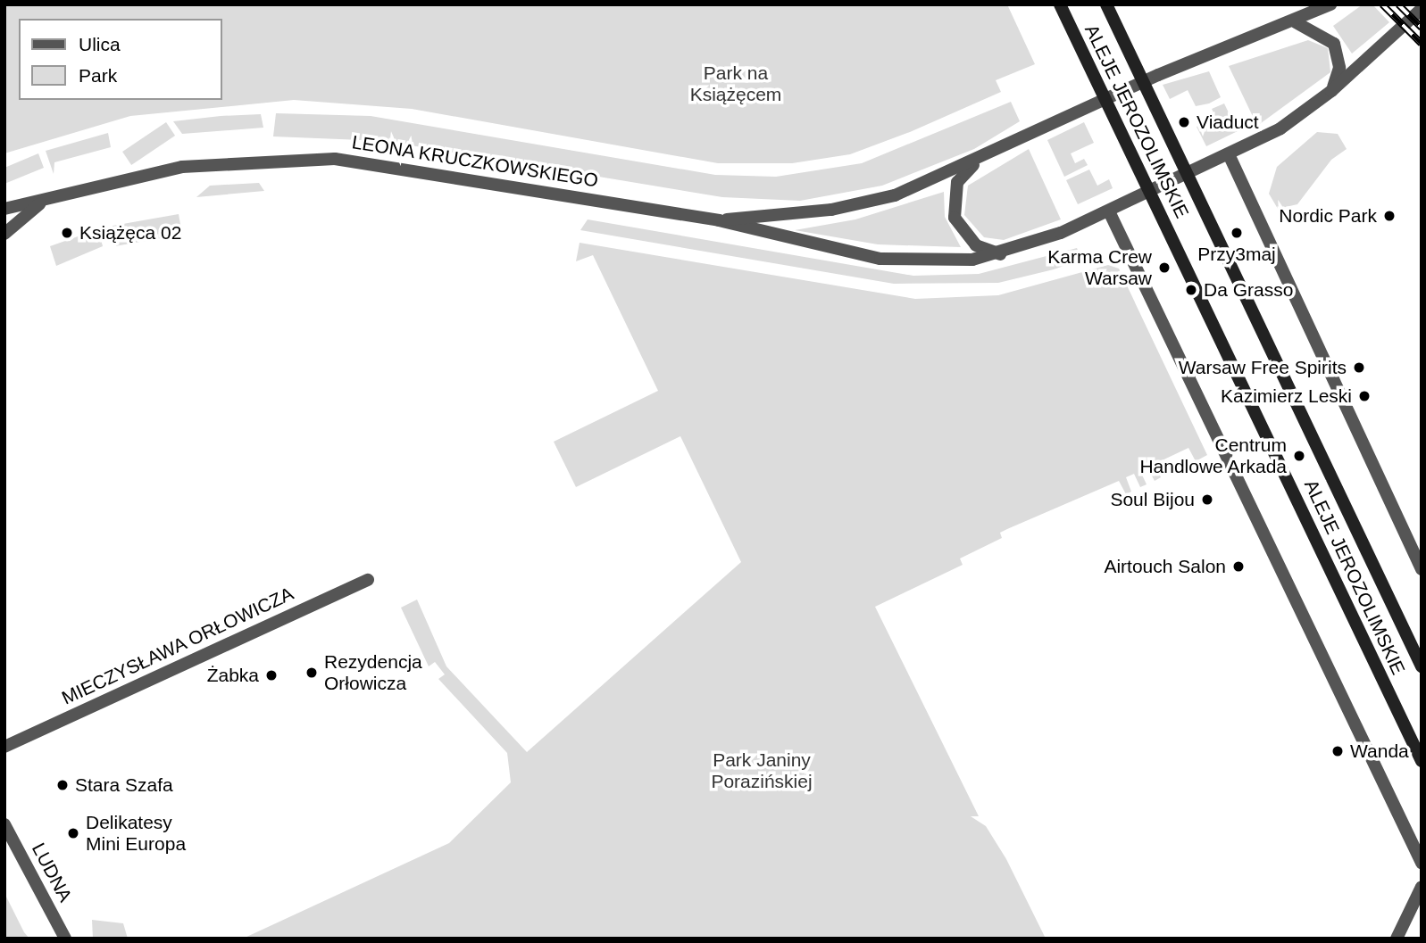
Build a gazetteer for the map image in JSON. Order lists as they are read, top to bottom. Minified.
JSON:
{"streets":{"main road":["ALEJE JEROZOLIMSKIE"],"street":["LEONA KRUCZKOWSKIEGO","MIECZYSŁAWA ORŁOWICZA","LUDNA"]},"parks":["Park na Książęcem","Park Janiny Porazińskiej"],"places":["Viaduct","Nordic Park","Książęca 02","Przy3maj","Karma Crew Warsaw","Da Grasso","Warsaw Free Spirits","Kazimierz Leski","Centrum Handlowe Arkada","Soul Bijou","Airtouch Salon","Rezydencja Orłowicza","Żabka","Wanda","Stara Szafa","Delikatesy Mini Europa"],"legend":["Ulica","Park"]}
